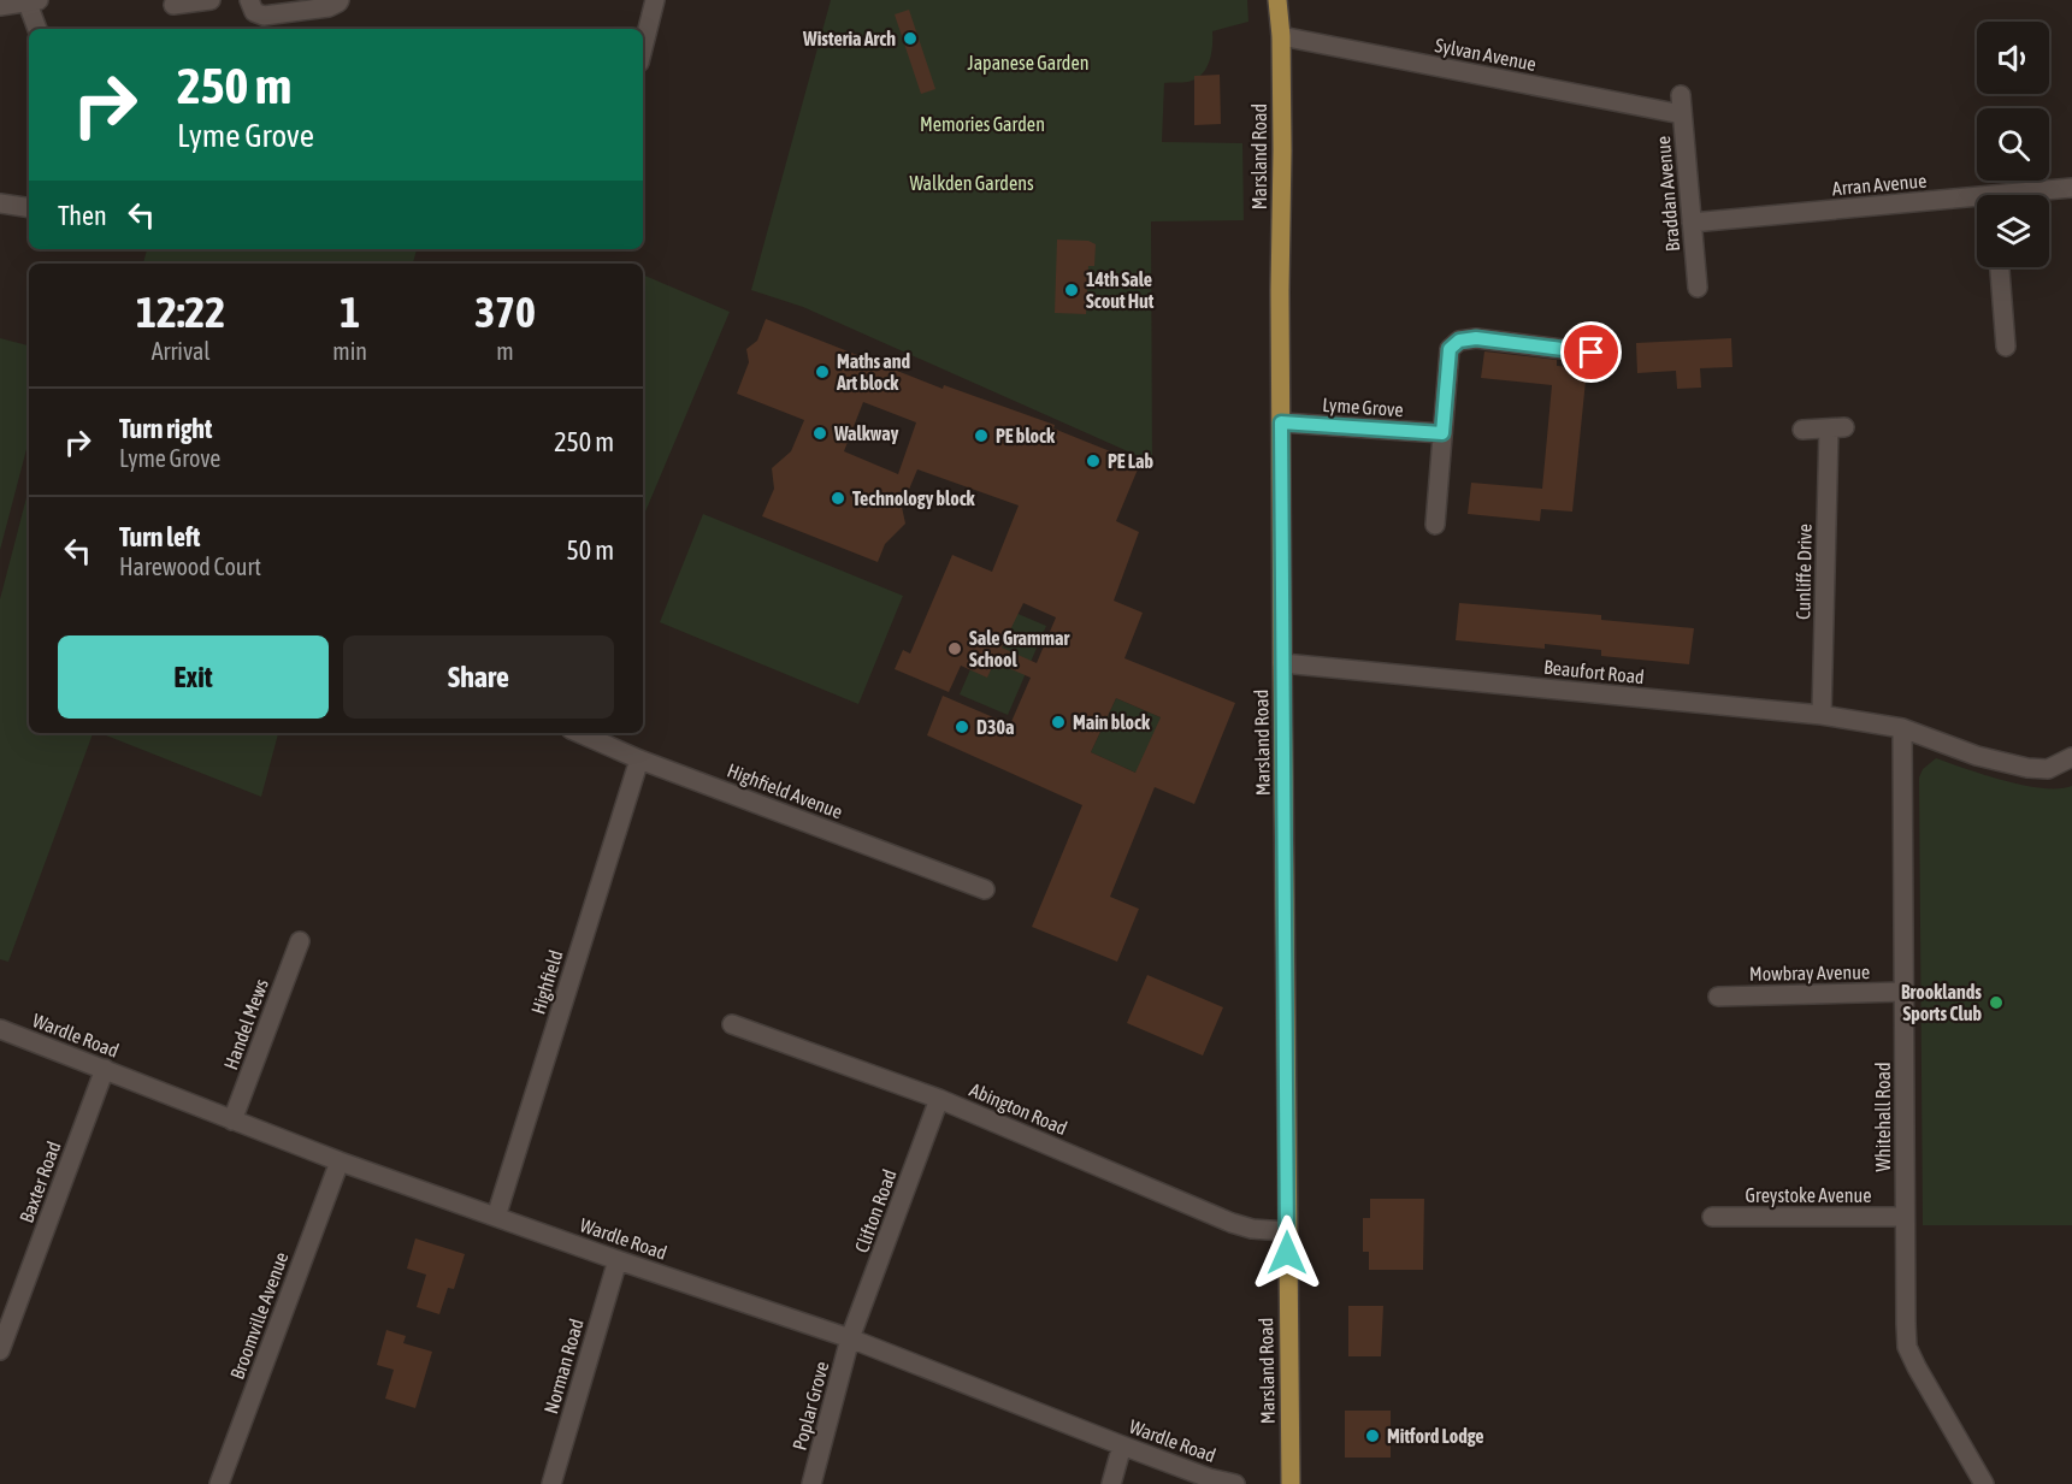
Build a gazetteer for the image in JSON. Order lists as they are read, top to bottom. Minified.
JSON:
{"streets":{"main road":["Marsland Road"],"street":["Sylvan Avenue","Arran Avenue","Braddan Avenue","Lyme Grove","Cunliffe Drive","Beaufort Road","Highfield Avenue","Mowbray Avenue","Highfield","Handel Mews","Wardle Road","Abington Road","Whitehall Road","Baxter Road","Greystoke Avenue","Clifton Road","Broomville Avenue","Norman Road","Poplar Grove"]},"crossings":[["Sylvan Avenue","Marsland Road"],["Sylvan Avenue","Braddan Avenue"],["Marsland Road","Lyme Grove"],["Marsland Road","Beaufort Road"],["Marsland Road","Abington Road"],["Arran Avenue","Braddan Avenue"],["Cunliffe Drive","Beaufort Road"],["Beaufort Road","Whitehall Road"],["Highfield Avenue","Highfield"],["Mowbray Avenue","Whitehall Road"],["Highfield","Wardle Road"],["Handel Mews","Wardle Road"],["Wardle Road","Baxter Road"],["Wardle Road","Clifton Road"],["Wardle Road","Broomville Avenue"],["Wardle Road","Norman Road"],["Wardle Road","Poplar Grove"],["Abington Road","Clifton Road"],["Whitehall Road","Greystoke Avenue"],["Clifton Road","Poplar Grove"]],"parks":["Japanese Garden","Memories Garden","Walkden Gardens"],"places":["Wisteria Arch","14th Sale Scout Hut","Maths and Art block","Walkway","PE block","PE Lab","Technology block","Sale Grammar School","Main block","D30a","Brooklands Sports Club","Mitford Lodge"],"page":{"turn":["250 m","Lyme Grove"],"then":"Then","eta":["12:22","Arrival","1","min","370","m"],"list":[{"name":"Turn right","note":"Lyme Grove","value":"250 m"},{"name":"Turn left","note":"Harewood Court","value":"50 m"}],"buttons":["Exit","Share"]}}
